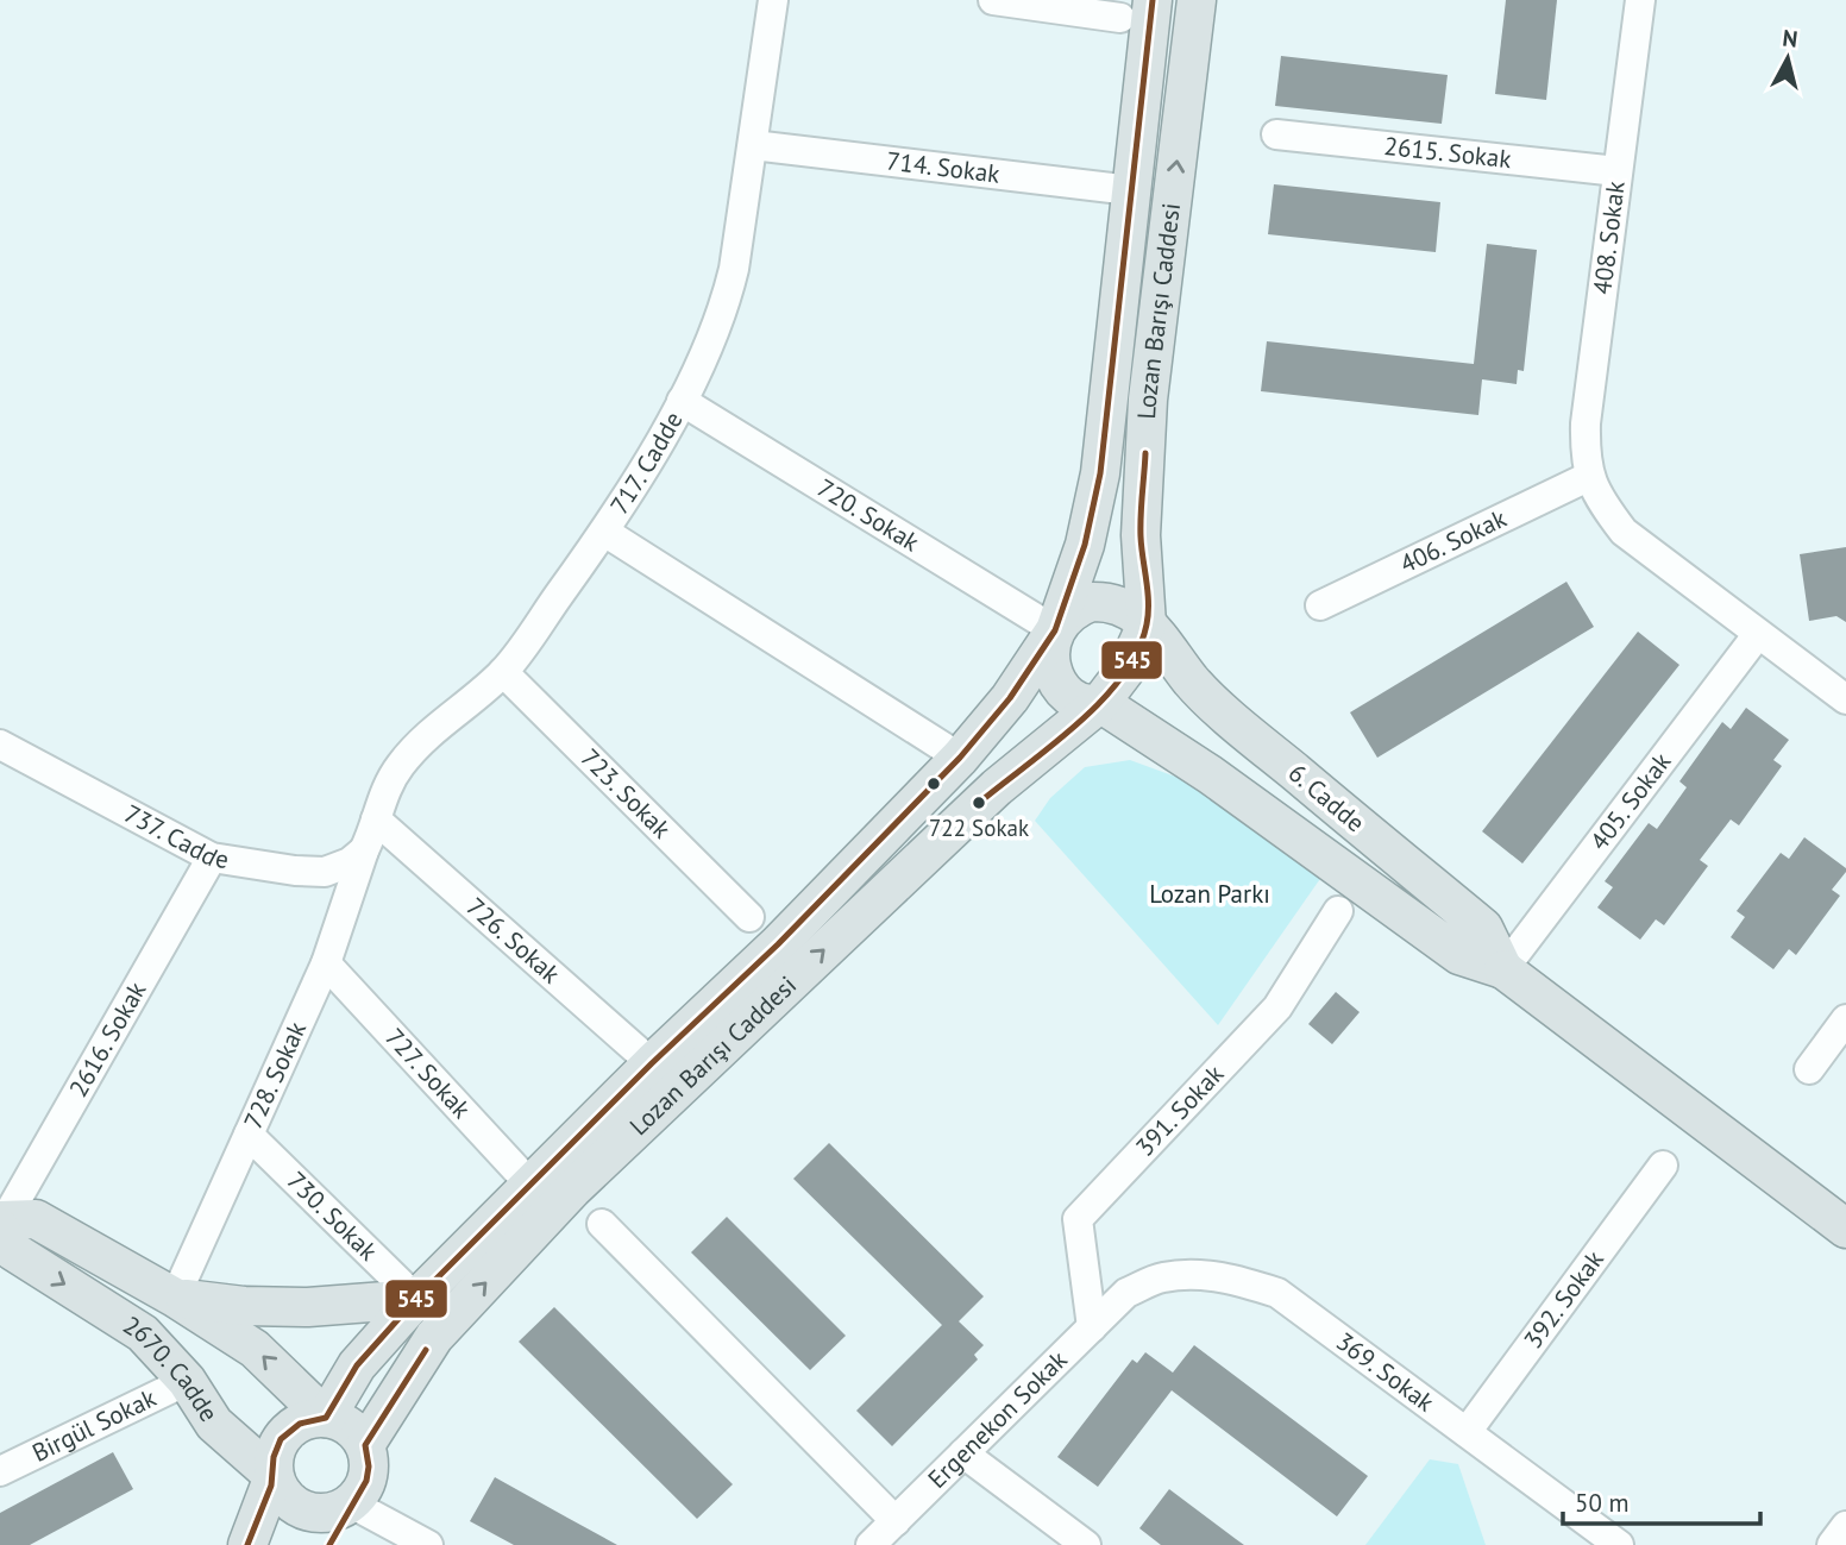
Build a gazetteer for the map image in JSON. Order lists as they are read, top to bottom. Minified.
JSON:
{"streets":{"main road":["Lozan Barışı Caddesi","6. Cadde","2670. Cadde"],"street":["2615. Sokak","714. Sokak","408. Sokak","717. Cadde","720. Sokak","406. Sokak","723. Sokak","405. Sokak","737. Cadde","726. Sokak","2616. Sokak","727. Sokak","728. Sokak","391. Sokak","730. Sokak","392. Sokak","369. Sokak","Ergenekon Sokak","Birgül Sokak"]},"crossings":[["2615. Sokak","408. Sokak"],["714. Sokak","Lozan Barışı Caddesi"],["714. Sokak","717. Cadde"],["408. Sokak","406. Sokak"],["Lozan Barışı Caddesi","720. Sokak"],["Lozan Barışı Caddesi","6. Cadde"],["Lozan Barışı Caddesi","726. Sokak"],["Lozan Barışı Caddesi","727. Sokak"],["Lozan Barışı Caddesi","730. Sokak"],["Lozan Barışı Caddesi","2670. Cadde"],["717. Cadde","720. Sokak"],["717. Cadde","723. Sokak"],["717. Cadde","737. Cadde"],["717. Cadde","726. Sokak"],["717. Cadde","728. Sokak"],["720. Sokak","6. Cadde"],["6. Cadde","405. Sokak"],["737. Cadde","2616. Sokak"],["737. Cadde","728. Sokak"],["2616. Sokak","2670. Cadde"],["727. Sokak","728. Sokak"],["728. Sokak","730. Sokak"],["728. Sokak","2670. Cadde"],["391. Sokak","Ergenekon Sokak"],["392. Sokak","369. Sokak"],["2670. Cadde","Birgül Sokak"],["369. Sokak","Ergenekon Sokak"]],"parks":["Lozan Parkı"],"places":["722 Sokak"],"lines":["transit line 545"],"scale_bar":"50 m","north":"top"}
